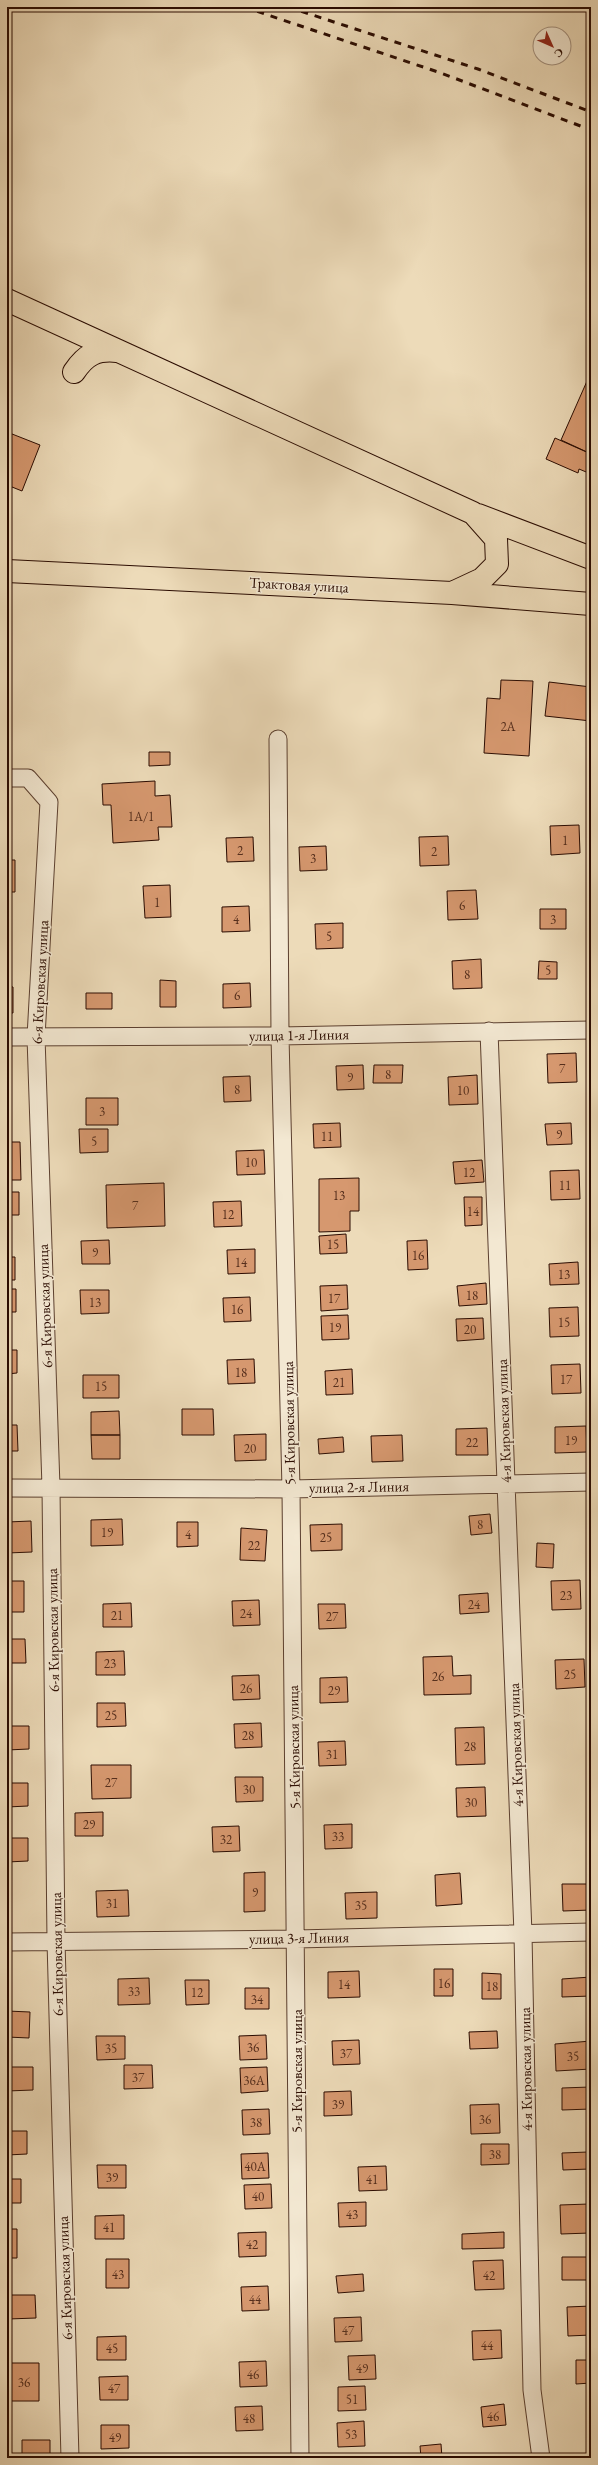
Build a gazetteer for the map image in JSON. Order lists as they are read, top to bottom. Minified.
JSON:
{"streets":{"main road":["Трактовая улица"],"street":["6-я Кировская улица","улица 1-я Линия","4-я Кировская улица","5-я Кировская улица","улица 2-я Линия","улица 3-я Линия"]},"crossings":[["6-я Кировская улица","улица 1-я Линия"],["6-я Кировская улица","улица 2-я Линия"],["6-я Кировская улица","улица 3-я Линия"],["улица 1-я Линия","4-я Кировская улица"],["улица 1-я Линия","5-я Кировская улица"],["4-я Кировская улица","улица 2-я Линия"],["4-я Кировская улица","улица 3-я Линия"],["5-я Кировская улица","улица 2-я Линия"],["5-я Кировская улица","улица 3-я Линия"]],"house_numbers":["2А","1А/1","1","2","2","3","1","6","4","3","5","5","8","6","7","8","9","8","10","3","9","11","5","10","12","11","13","7","14","12","15","9","16","14","13","18","17","13","16","15","19","20","18","17","21","15","19","22","20","8","19","4","25","22","23","24","24","21","27","23","25","26","26","29","25","28","28","31","27","30","30","29","33","32","9","31","35","16","14","18","33","12","34","36","35","37","35","37","36А","39","36","38","38","40А","39","41","40","43","41","42","43","42","44","47","44","45","49","46","36","47","51","46","48","53","49"],"north":"bottom right"}
